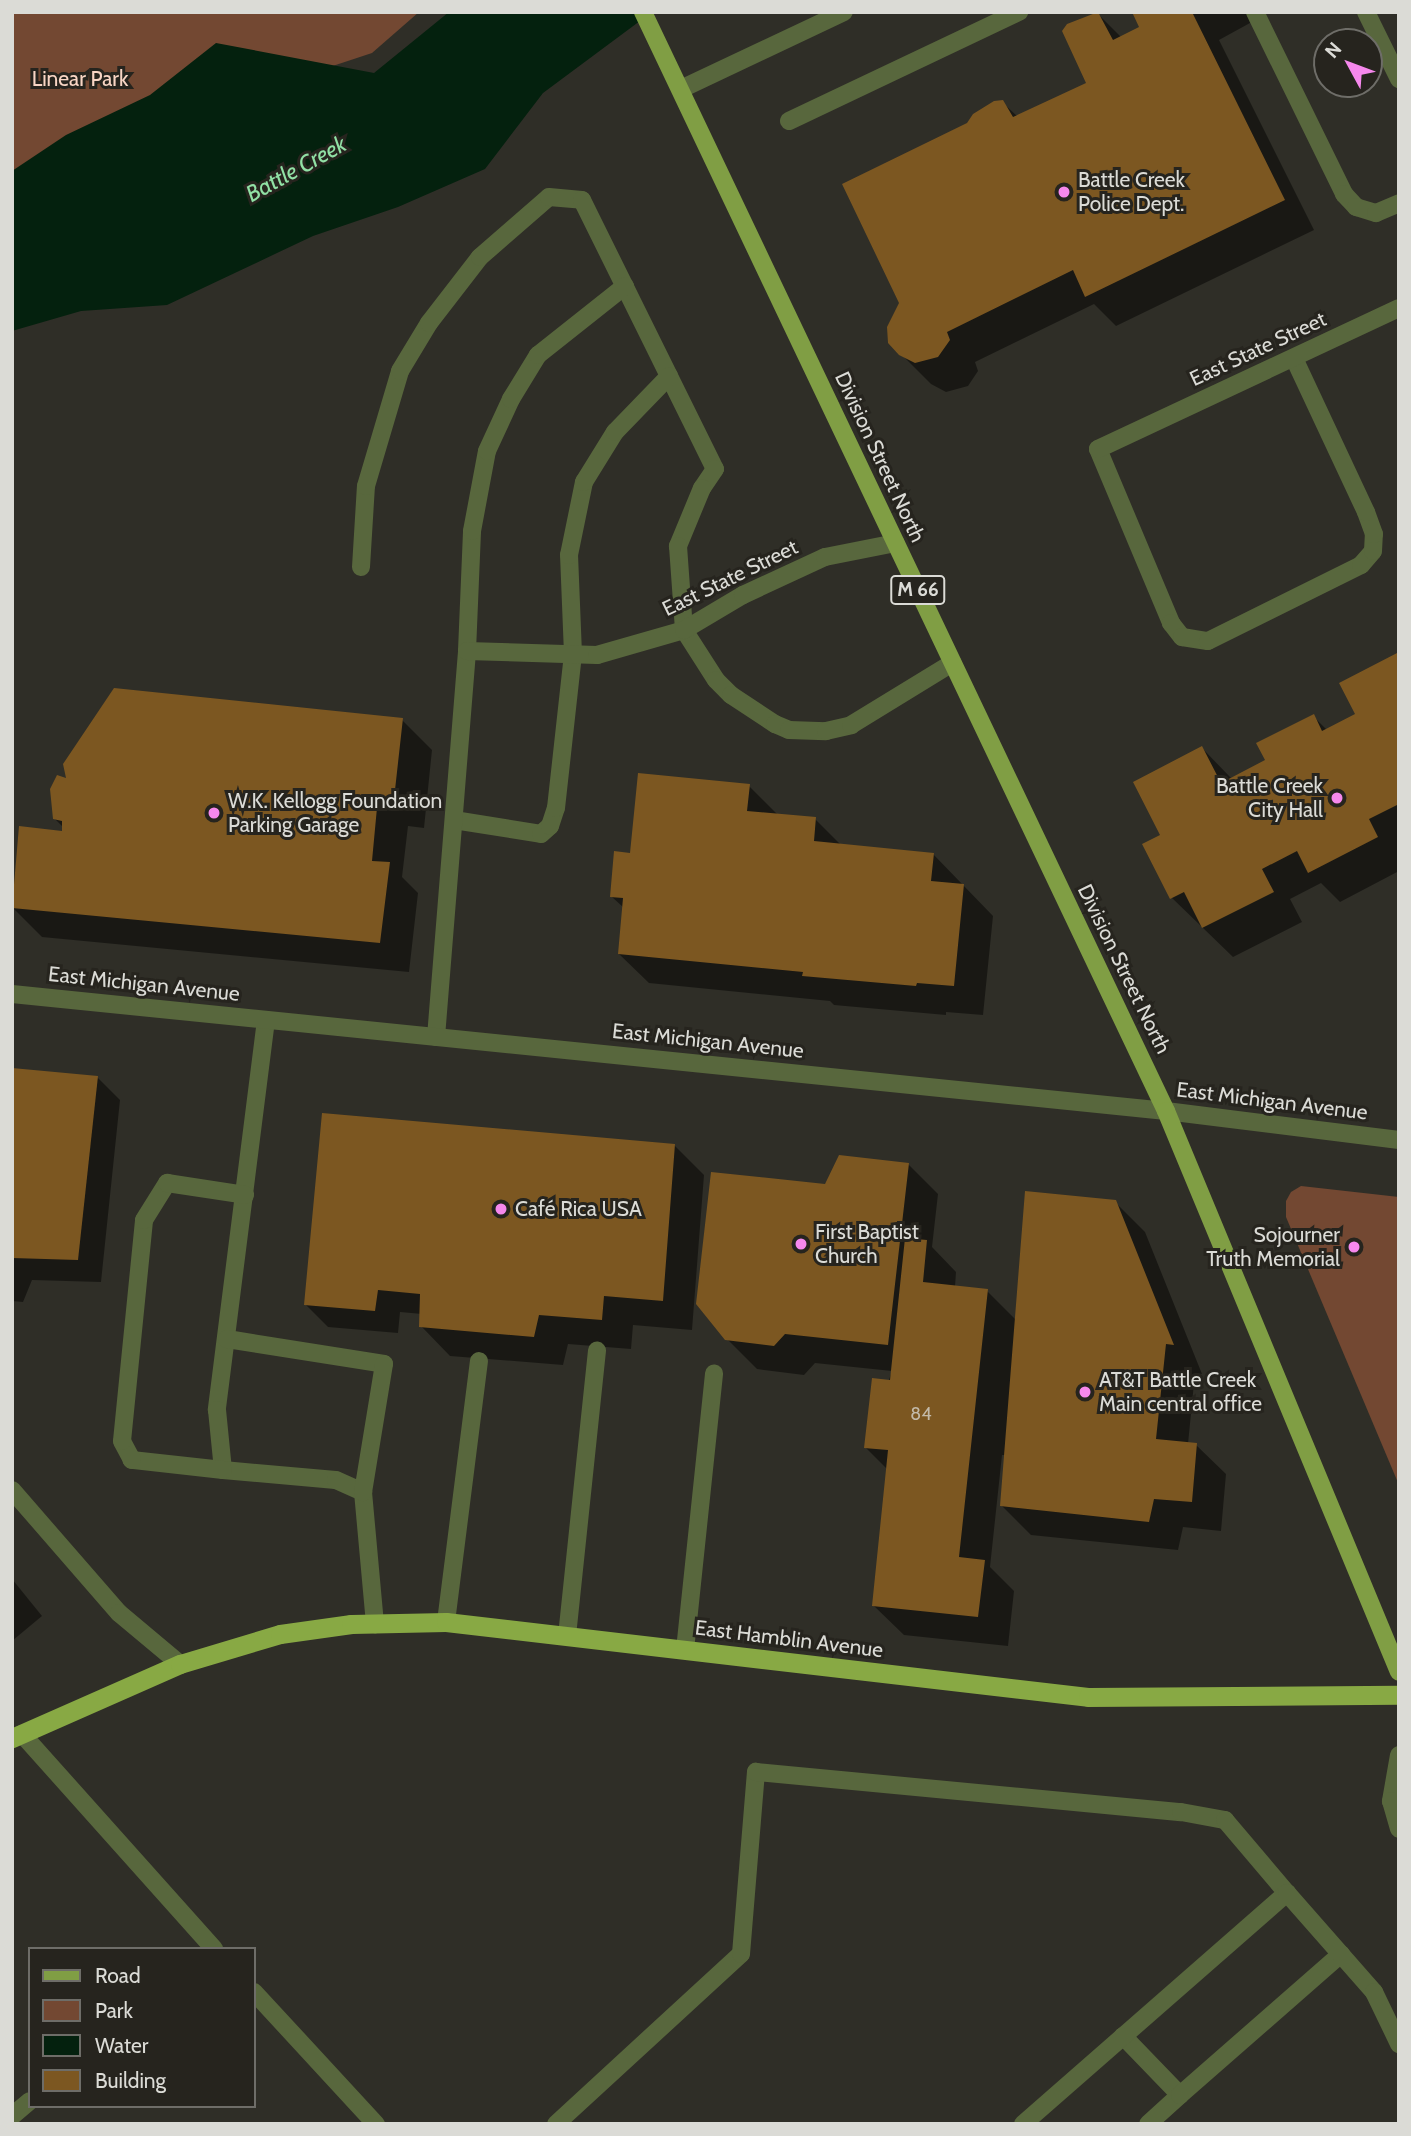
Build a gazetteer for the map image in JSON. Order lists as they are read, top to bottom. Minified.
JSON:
{"streets":{"highway":["East Hamblin Avenue"],"main road":["Division Street North","M 66"],"street":["East State Street","East Michigan Avenue"]},"crossings":[["East State Street","Division Street North"],["Division Street North","M 66"],["Division Street North","East Michigan Avenue"],["M 66","East Michigan Avenue"]],"water":["Battle Creek"],"parks":["Linear Park"],"places":["Battle Creek Police Dept.","Battle Creek City Hall","W.K. Kellogg Foundation Parking Garage","Café Rica USA","First Baptist Church","Sojourner Truth Memorial","AT&T Battle Creek Main central office"],"house_numbers":["84"],"legend":["Road","Park","Water","Building"],"north":"top left"}
